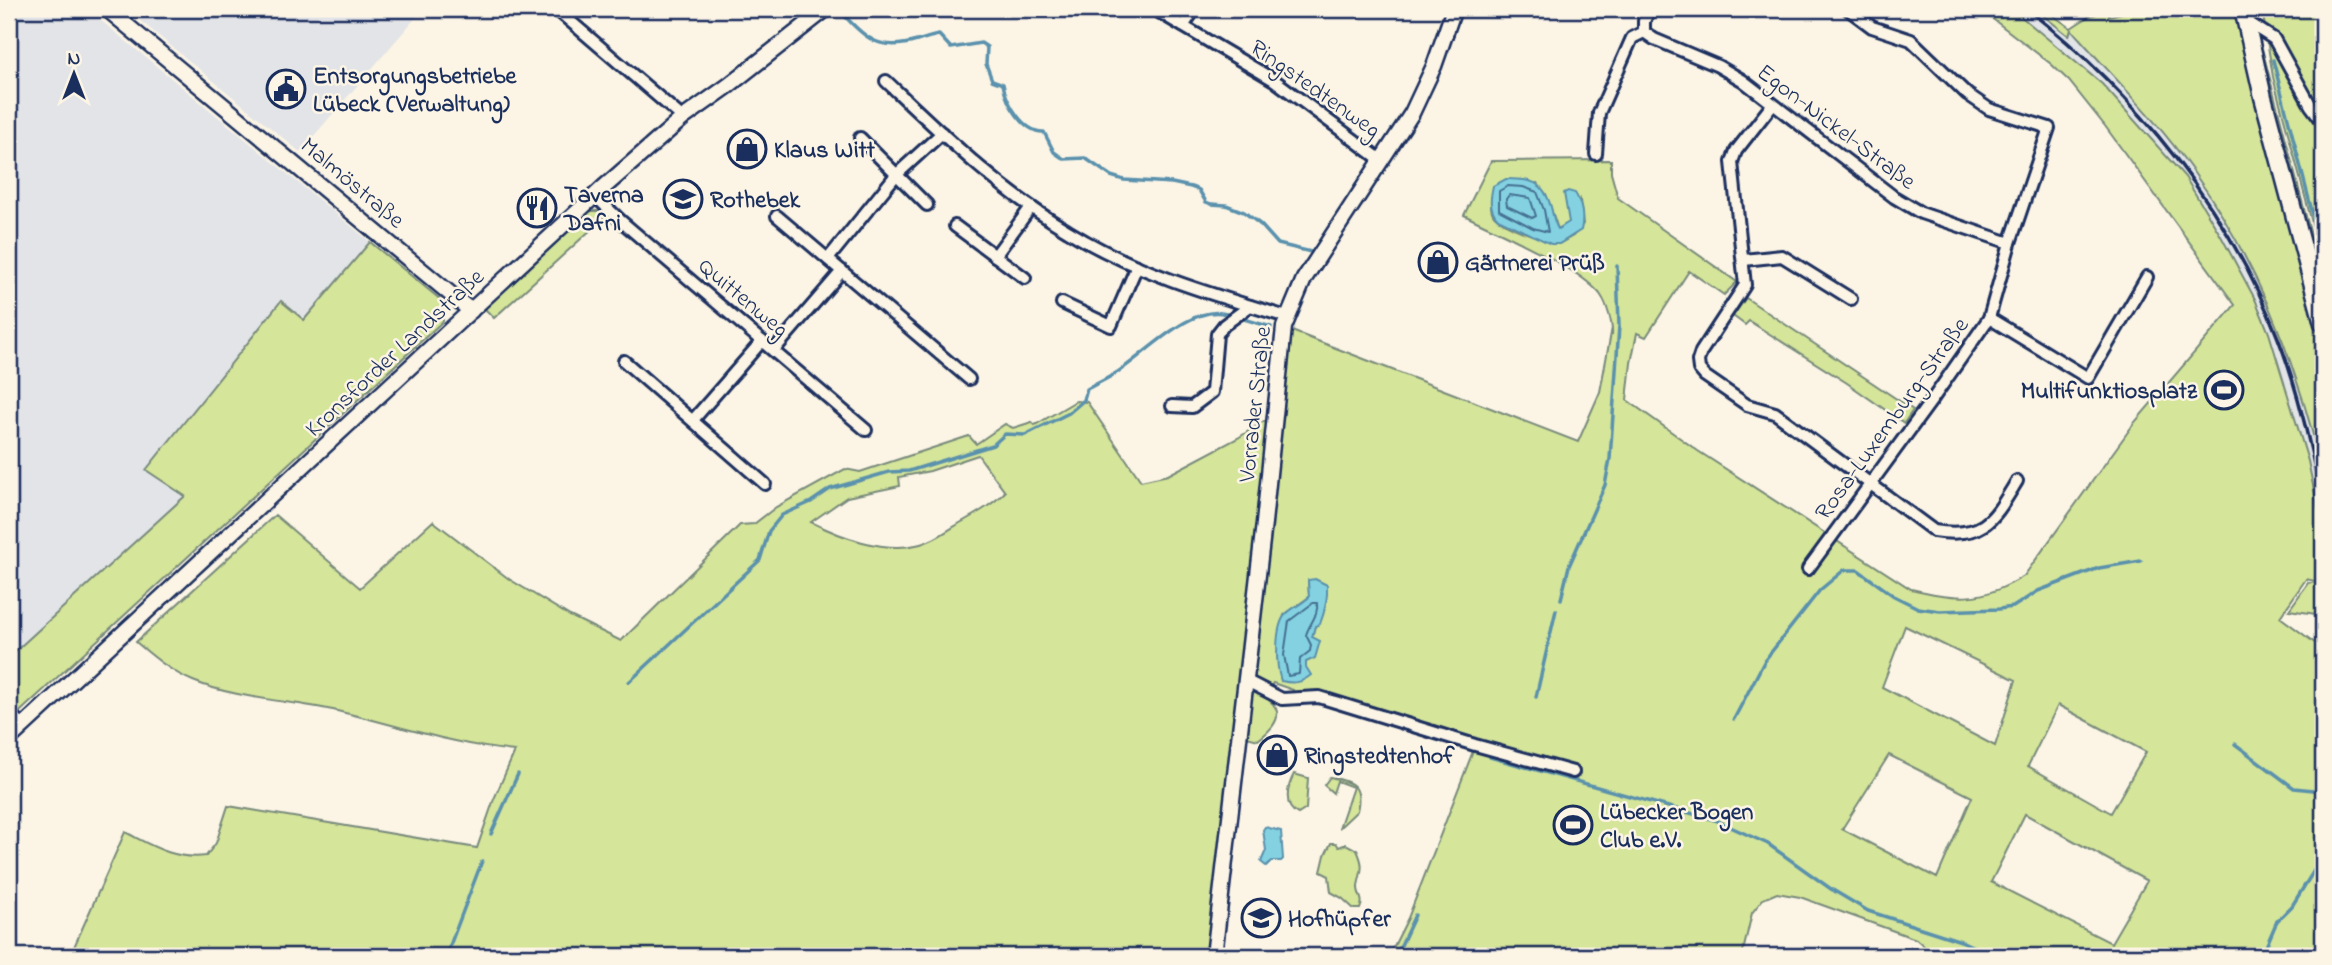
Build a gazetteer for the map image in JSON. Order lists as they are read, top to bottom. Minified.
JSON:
{"streets":{"street":["Ringstedtenweg","Egon-Nickel-Straße","Malmöstraße","Quittenweg","Kronsforder Landstraße","Vorrader Straße","Rosa-Luxemburg-Straße"]},"crossings":[["Ringstedtenweg","Vorrader Straße"],["Egon-Nickel-Straße","Rosa-Luxemburg-Straße"],["Malmöstraße","Kronsforder Landstraße"],["Quittenweg","Kronsforder Landstraße"]],"places":{"public building":["Entsorgungsbetriebe Lübeck (Verwaltung)"],"shop":["Klaus Witt","Gärtnerei Prüß","Ringstedtenhof"],"school or university":["Rothebek","Hofhüpfer"],"restaurant":["Taverna Dafni"],"sports":["Multifunktiosplatz","Lübecker Bogen Club e.V."]},"north":"top"}
